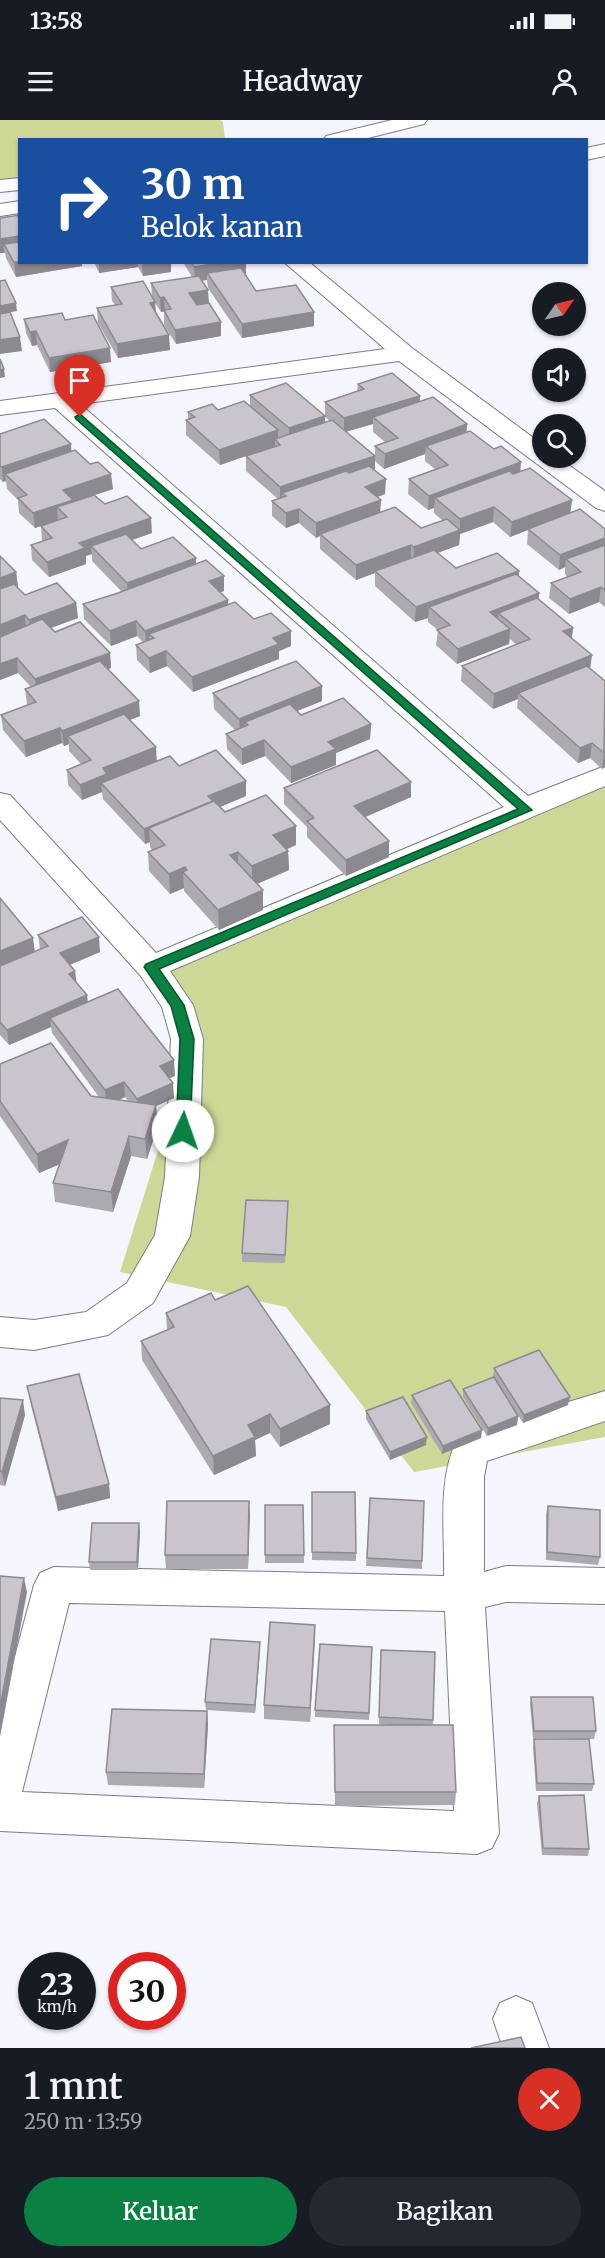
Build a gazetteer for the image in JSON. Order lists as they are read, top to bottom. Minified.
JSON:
{"north":"top right","page":{"status":"13:58","header":"Headway","turn":["30 m","Belok kanan"],"speed":"23 km/h","limit":"30","heading":["1 mnt","250 m · 13:59"],"buttons":["Keluar","Bagikan"]}}
